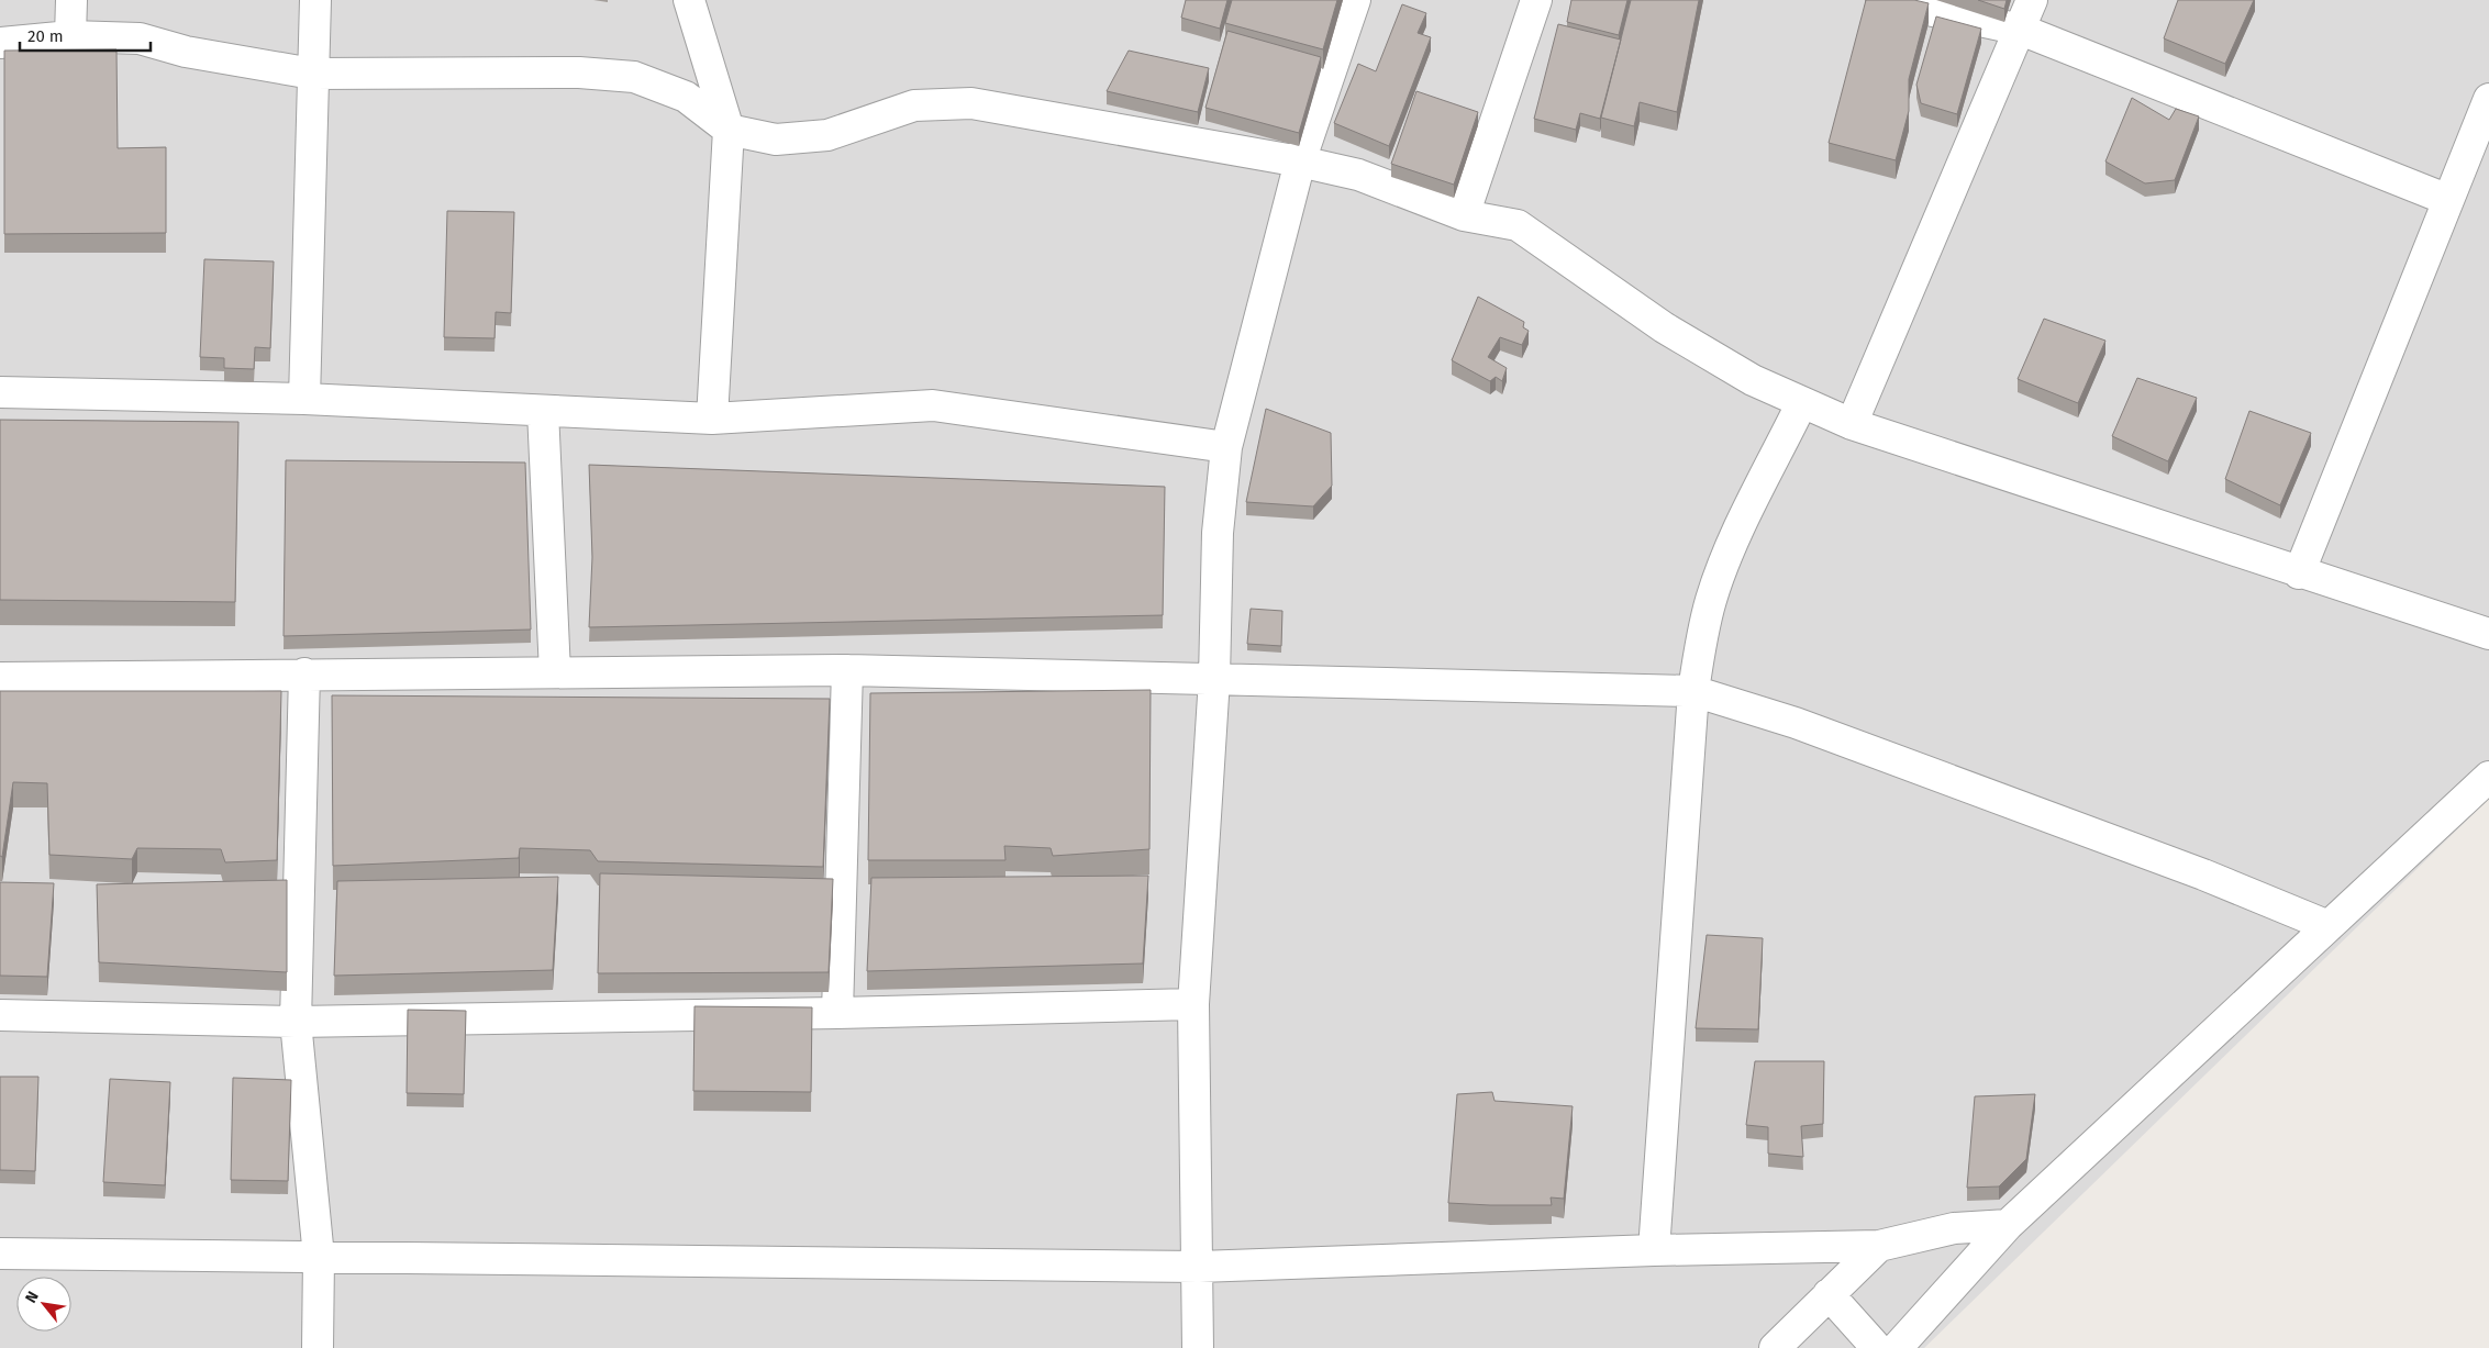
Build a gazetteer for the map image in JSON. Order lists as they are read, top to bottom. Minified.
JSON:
{"scale_bar":"20 m","north":"top left"}
